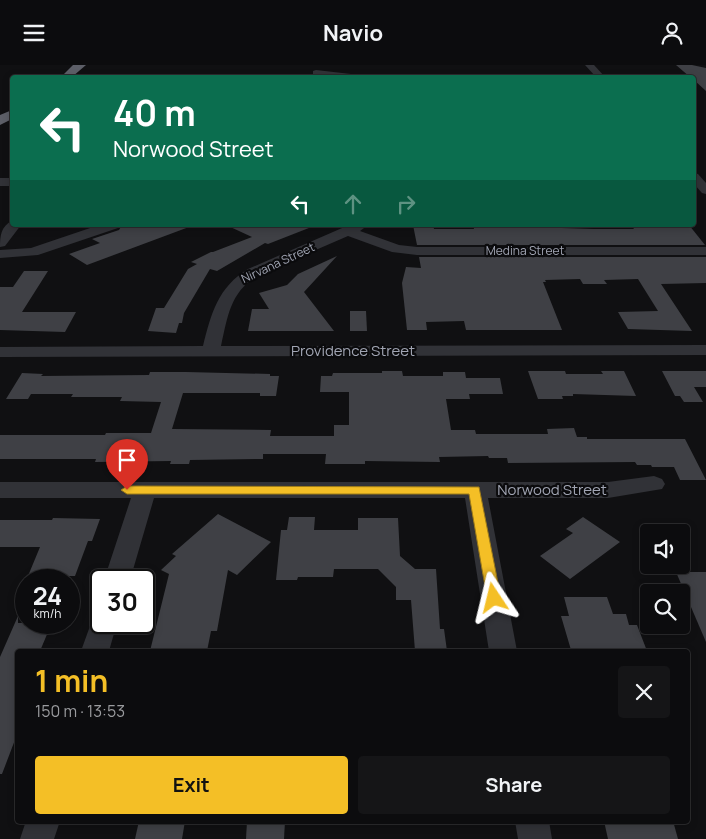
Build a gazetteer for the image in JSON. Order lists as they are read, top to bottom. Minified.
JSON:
{"streets":{"street":["Medina Street","Nirvana Street","Providence Street","Norwood Street"]},"crossings":[["Medina Street","Nirvana Street"],["Nirvana Street","Providence Street"]],"page":{"header":"Navio","turn":["40 m","Norwood Street"],"speed":"24 km/h","limit":"30","heading":["1 min","150 m · 13:53"],"buttons":["Exit","Share"]}}
